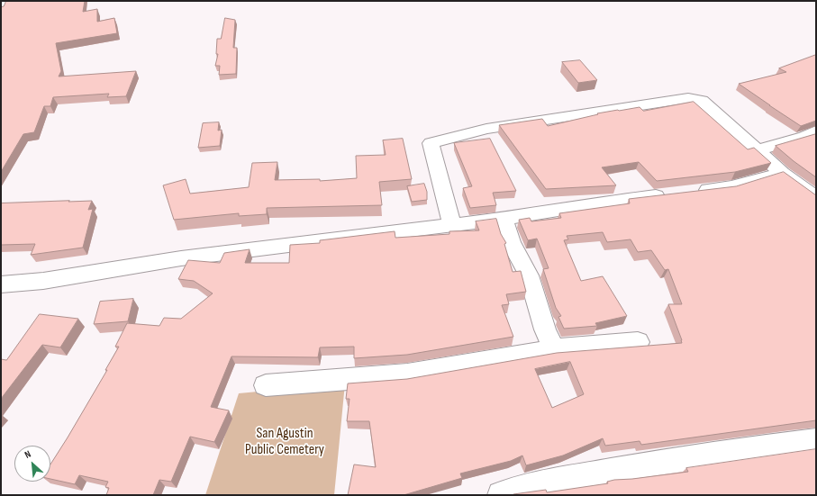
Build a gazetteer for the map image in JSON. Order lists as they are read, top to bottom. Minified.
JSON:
{"parks":["San Agustin Public Cemetery"],"north":"top left"}
